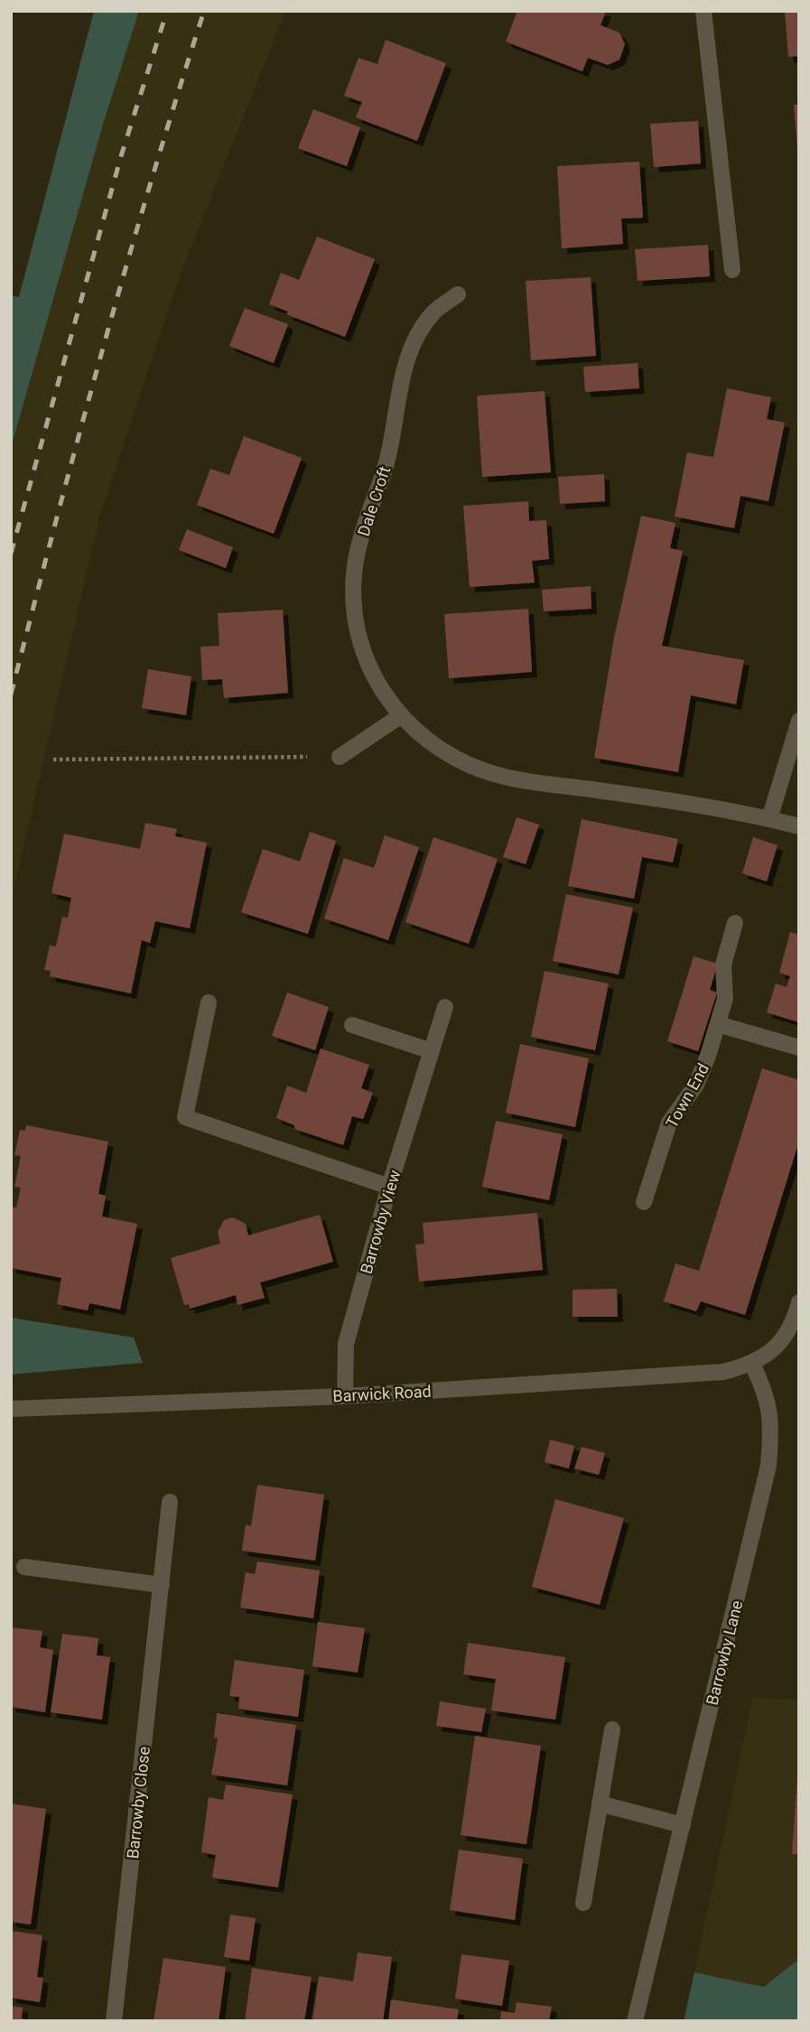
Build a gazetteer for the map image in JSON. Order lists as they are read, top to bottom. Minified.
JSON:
{"streets":{"street":["Dale Croft","Town End","Barrowby View","Barwick Road","Barrowby Lane","Barrowby Close"]},"crossings":[["Barrowby View","Barwick Road"],["Barwick Road","Barrowby Lane"]]}
